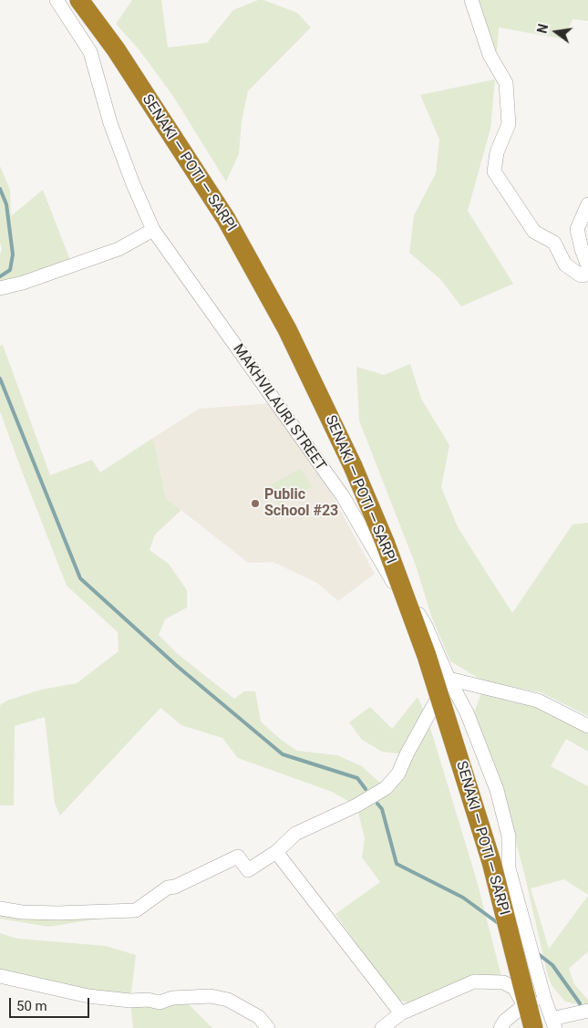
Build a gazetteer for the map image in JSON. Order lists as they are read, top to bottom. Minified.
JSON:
{"streets":{"highway":["SENAKI — POTI — SARPI"],"street":["MAKHVILAURI STREET"]},"places":["Public School #23"],"scale_bar":"50 m","north":"left"}
